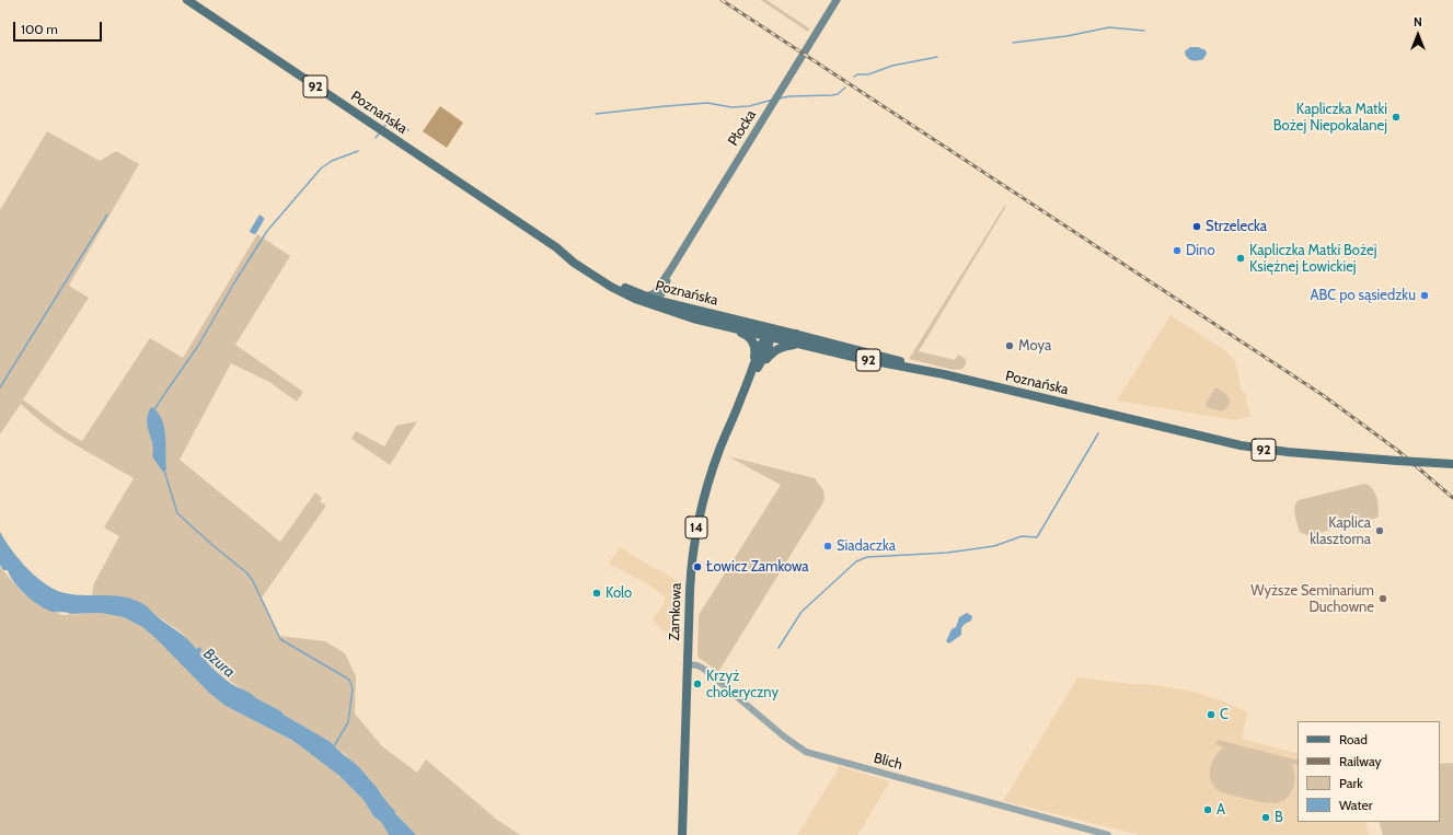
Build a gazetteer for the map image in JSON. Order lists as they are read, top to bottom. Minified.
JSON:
{"streets":{"main road":["92","Poznańska","Płocka","14","Zamkowa"],"street":["Blich"]},"crossings":[["Poznańska","Płocka"],["Poznańska","Zamkowa"],["Zamkowa","Blich"]],"water":["Bzura"],"places":["Kapliczka Matki Bożej Niepokalanej","Strzelecka","Dino","Kapliczka Matki Bożej Księżnej Łowickiej","ABC po sąsiedzku","Moya","Kaplica klasztorna","Siadaczka","Łowicz Zamkowa","Kolo","Wyższe Seminarium Duchowne","Krzyż choleryczny","C","A","B"],"legend":["Road","Railway","Park","Water"],"scale_bar":"100 m","north":"top"}
